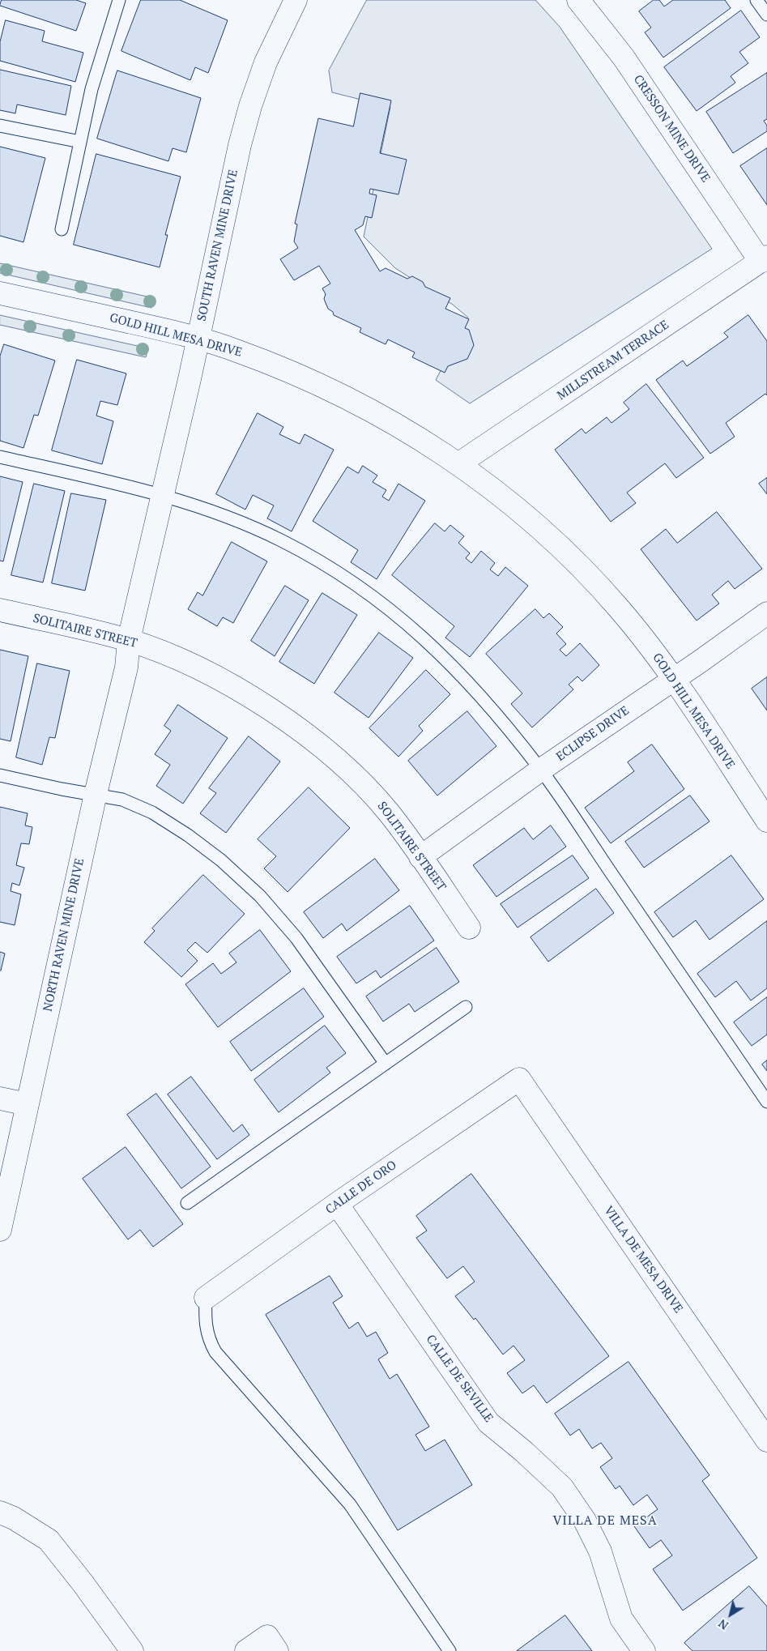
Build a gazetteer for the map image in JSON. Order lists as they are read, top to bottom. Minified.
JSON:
{"streets":{"street":["CRESSON MINE DRIVE","SOUTH RAVEN MINE DRIVE","GOLD HILL MESA DRIVE","MILLSTREAM TERRACE","SOLITAIRE STREET","ECLIPSE DRIVE","NORTH RAVEN MINE DRIVE","CALLE DE ORO","VILLA DE MESA DRIVE","CALLE DE SEVILLE"]},"crossings":[["CRESSON MINE DRIVE","MILLSTREAM TERRACE"],["SOUTH RAVEN MINE DRIVE","GOLD HILL MESA DRIVE"],["SOUTH RAVEN MINE DRIVE","SOLITAIRE STREET"],["SOUTH RAVEN MINE DRIVE","NORTH RAVEN MINE DRIVE"],["GOLD HILL MESA DRIVE","MILLSTREAM TERRACE"],["GOLD HILL MESA DRIVE","ECLIPSE DRIVE"],["SOLITAIRE STREET","ECLIPSE DRIVE"],["SOLITAIRE STREET","NORTH RAVEN MINE DRIVE"],["CALLE DE ORO","VILLA DE MESA DRIVE"],["CALLE DE ORO","CALLE DE SEVILLE"]],"districts":["VILLA DE MESA"],"north":"bottom left"}
